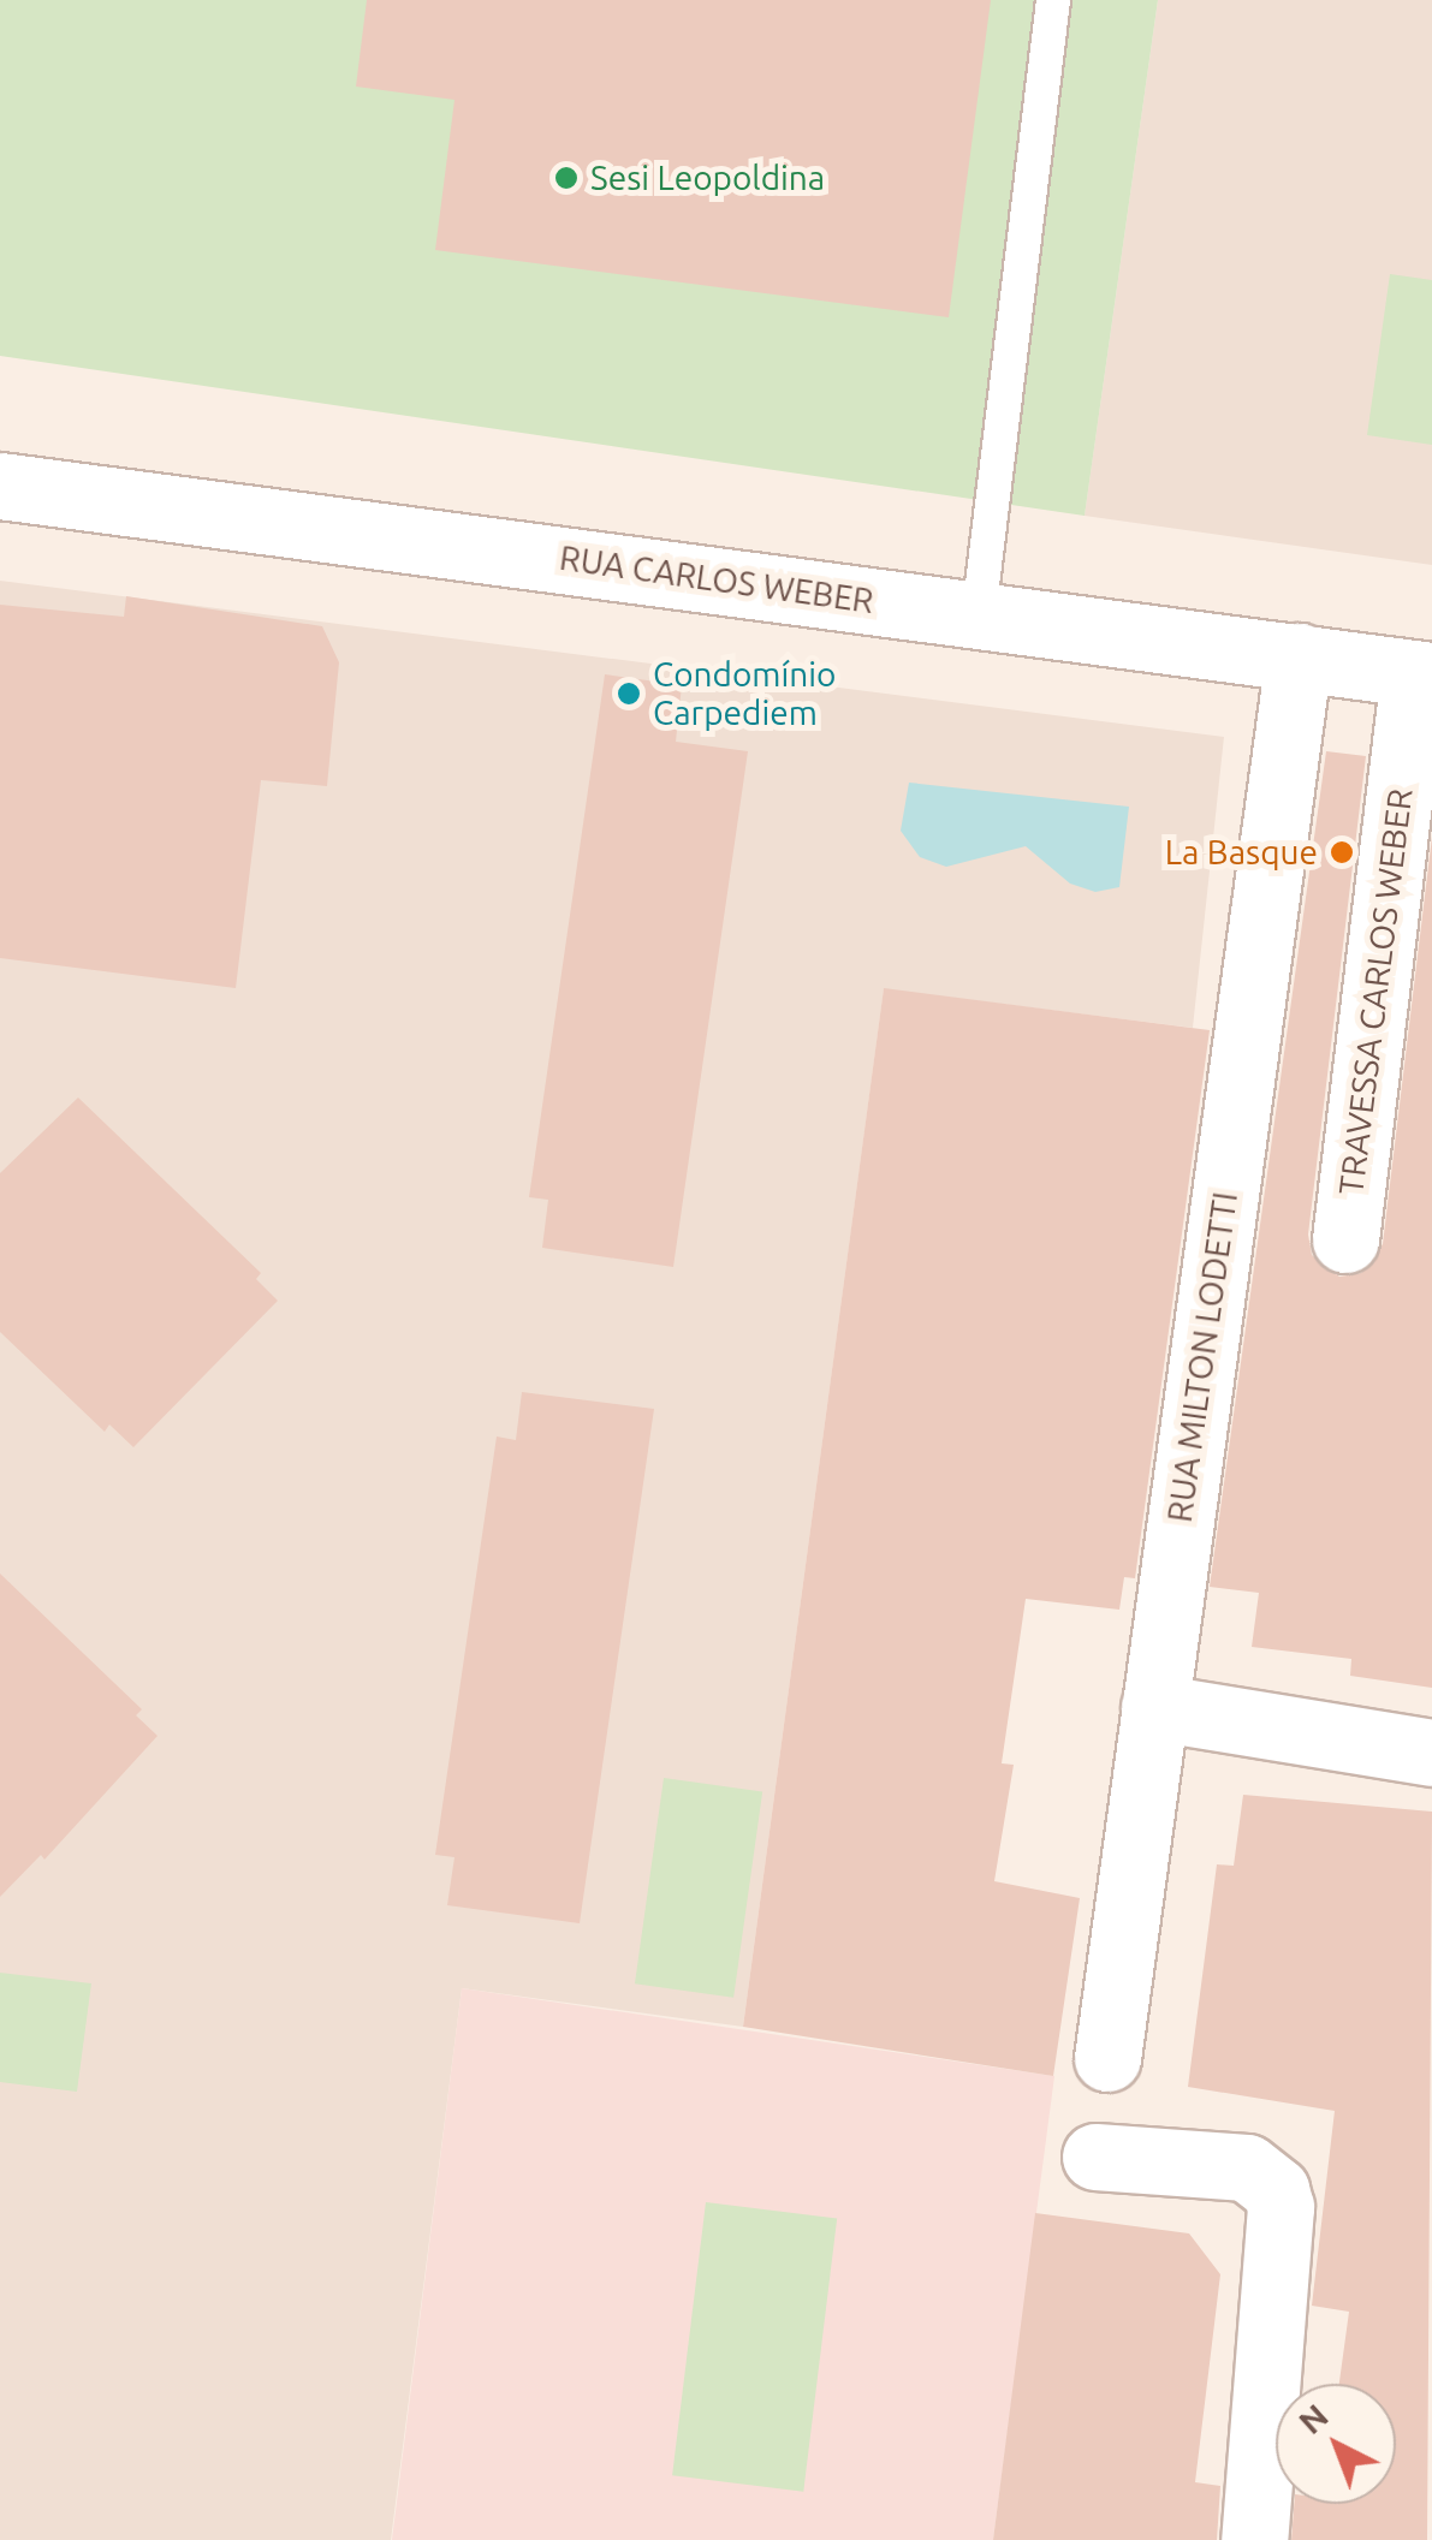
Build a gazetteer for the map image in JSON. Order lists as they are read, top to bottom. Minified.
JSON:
{"streets":{"street":["RUA CARLOS WEBER","TRAVESSA CARLOS WEBER","RUA MILTON LODETTI"]},"crossings":[["RUA CARLOS WEBER","TRAVESSA CARLOS WEBER"],["RUA CARLOS WEBER","RUA MILTON LODETTI"]],"places":["Sesi Leopoldina","Condomínio Carpediem","La Basque"],"north":"top left"}
